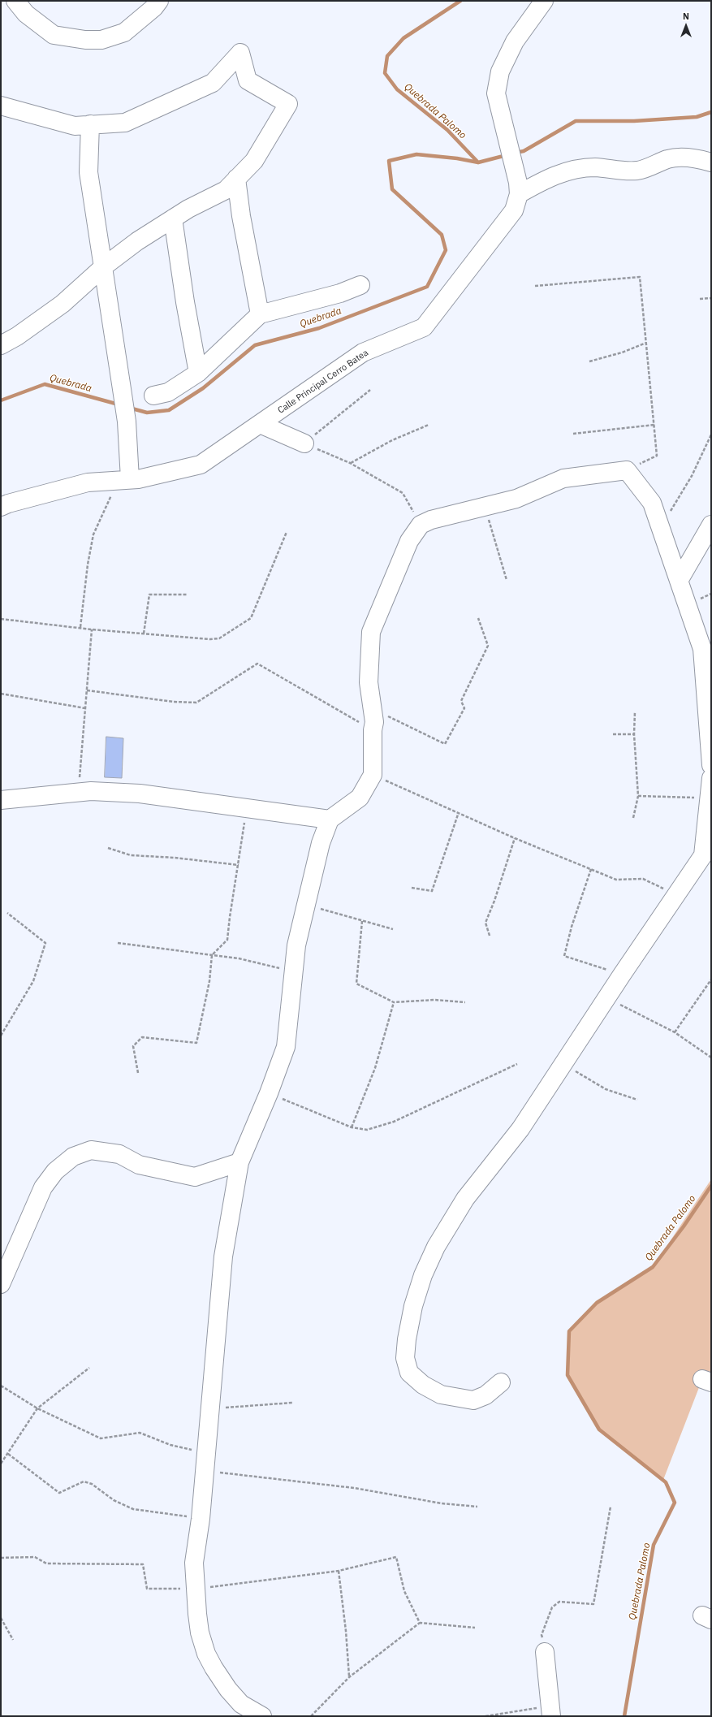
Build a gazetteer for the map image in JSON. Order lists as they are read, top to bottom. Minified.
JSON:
{"streets":{"street":["Calle Principal Cerro Batea"]},"water":["Quebrada Palomo","Quebrada"],"north":"top"}
